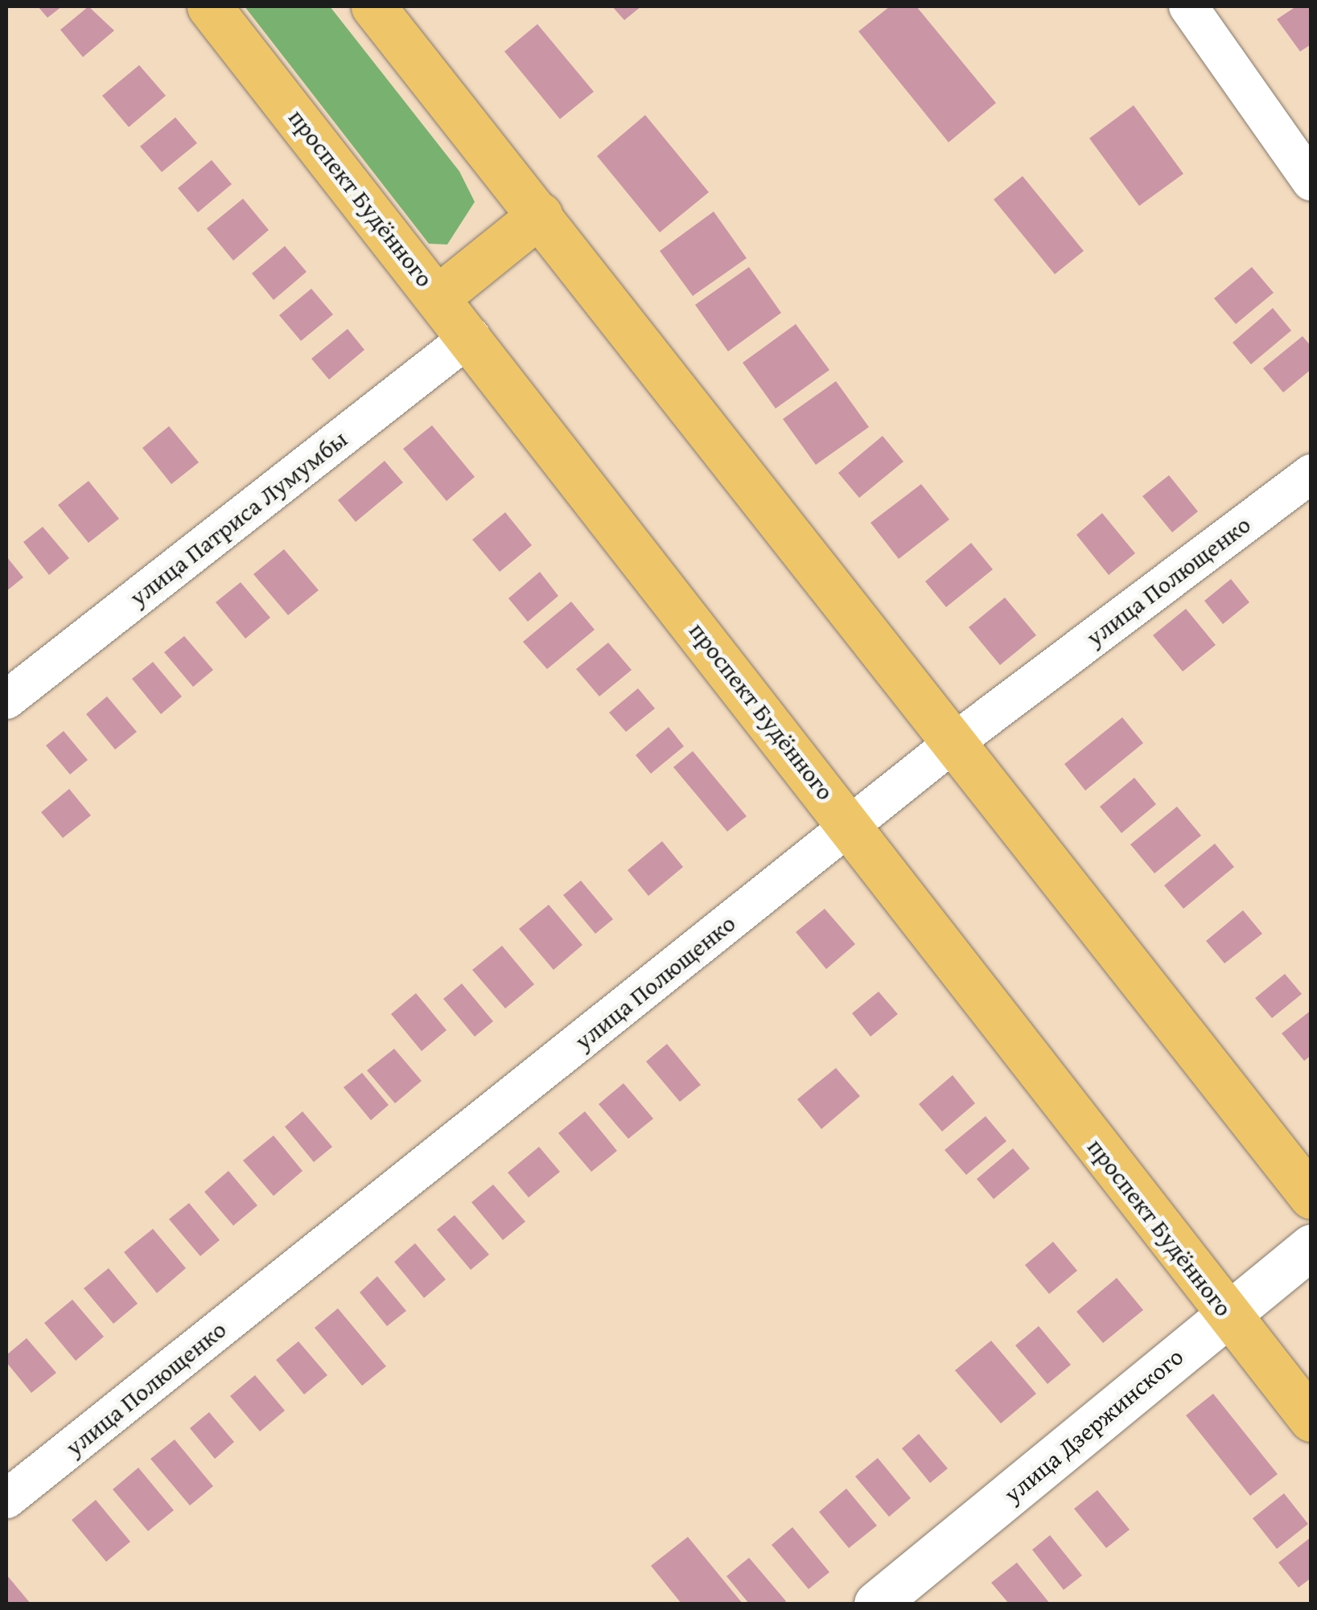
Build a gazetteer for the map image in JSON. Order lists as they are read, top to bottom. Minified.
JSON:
{"streets":{"main road":["проспект Будённого"],"street":["улица Патриса Лумумбы","улица Полющенко","улица Дзержинского"]},"crossings":[["проспект Будённого","улица Патриса Лумумбы"],["проспект Будённого","улица Полющенко"],["проспект Будённого","улица Дзержинского"]]}
